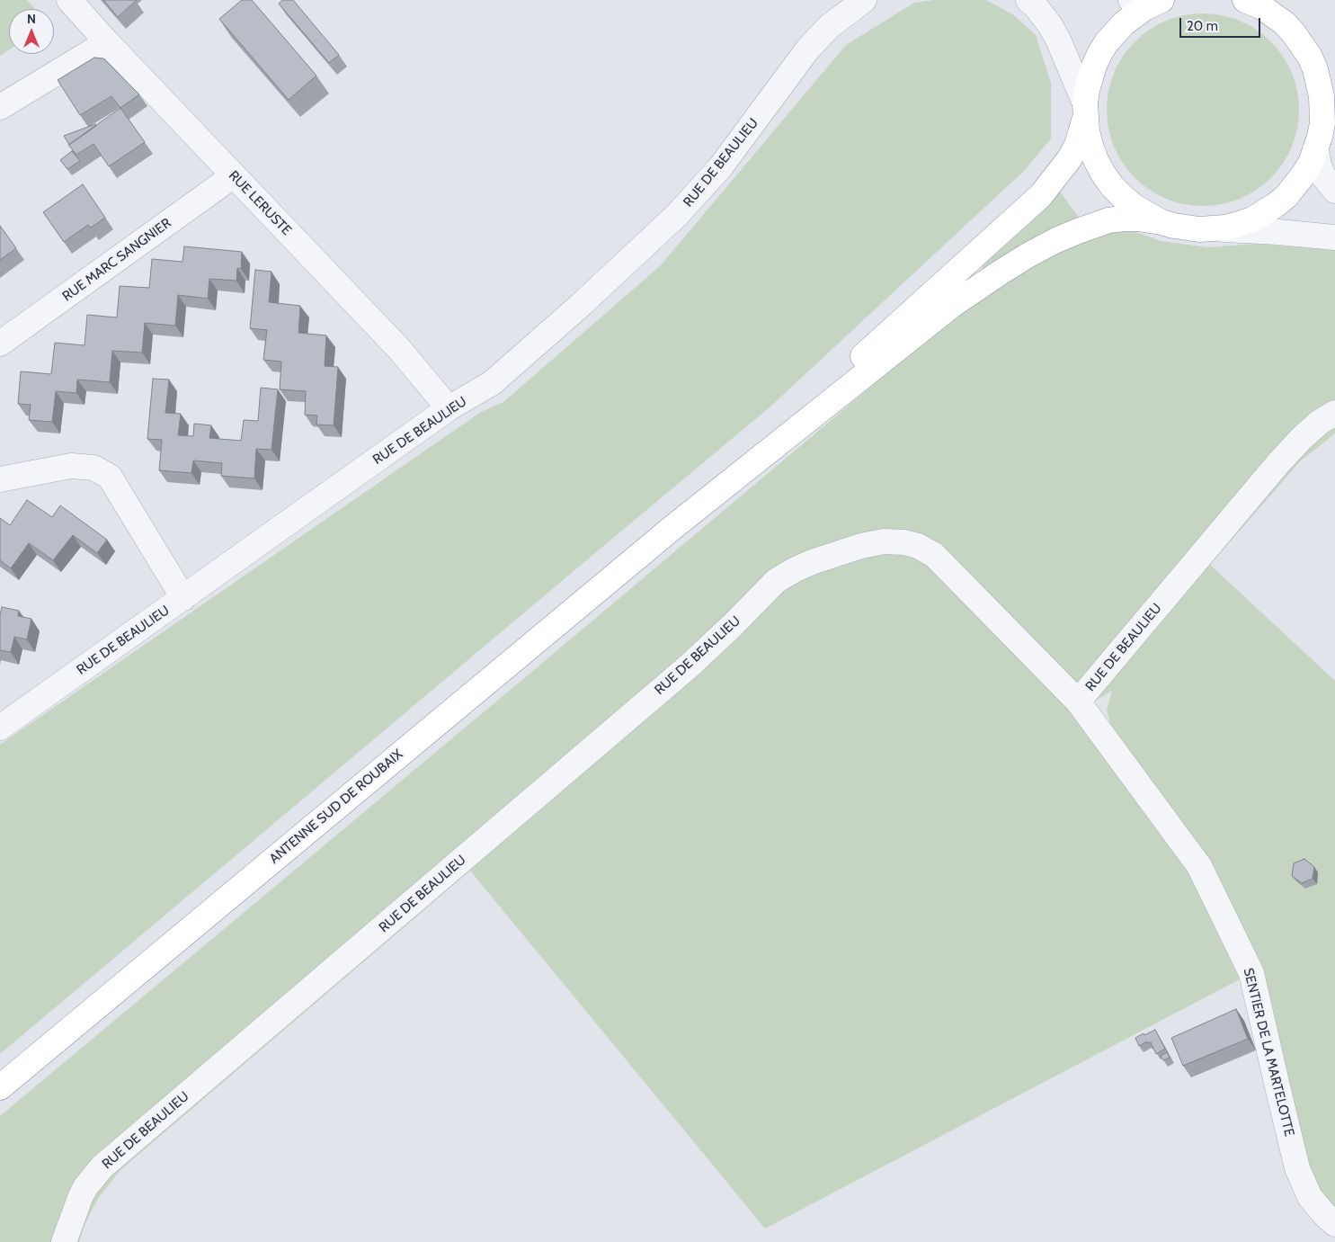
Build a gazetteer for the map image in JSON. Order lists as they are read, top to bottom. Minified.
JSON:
{"streets":{"highway":["ANTENNE SUD DE ROUBAIX"],"street":["RUE DE BEAULIEU","RUE LERUSTE","RUE MARC SANGNIER","SENTIER DE LA MARTELOTTE"]},"crossings":[["RUE DE BEAULIEU","RUE LERUSTE"],["RUE DE BEAULIEU","SENTIER DE LA MARTELOTTE"],["RUE LERUSTE","RUE MARC SANGNIER"]],"scale_bar":"20 m","north":"top"}
